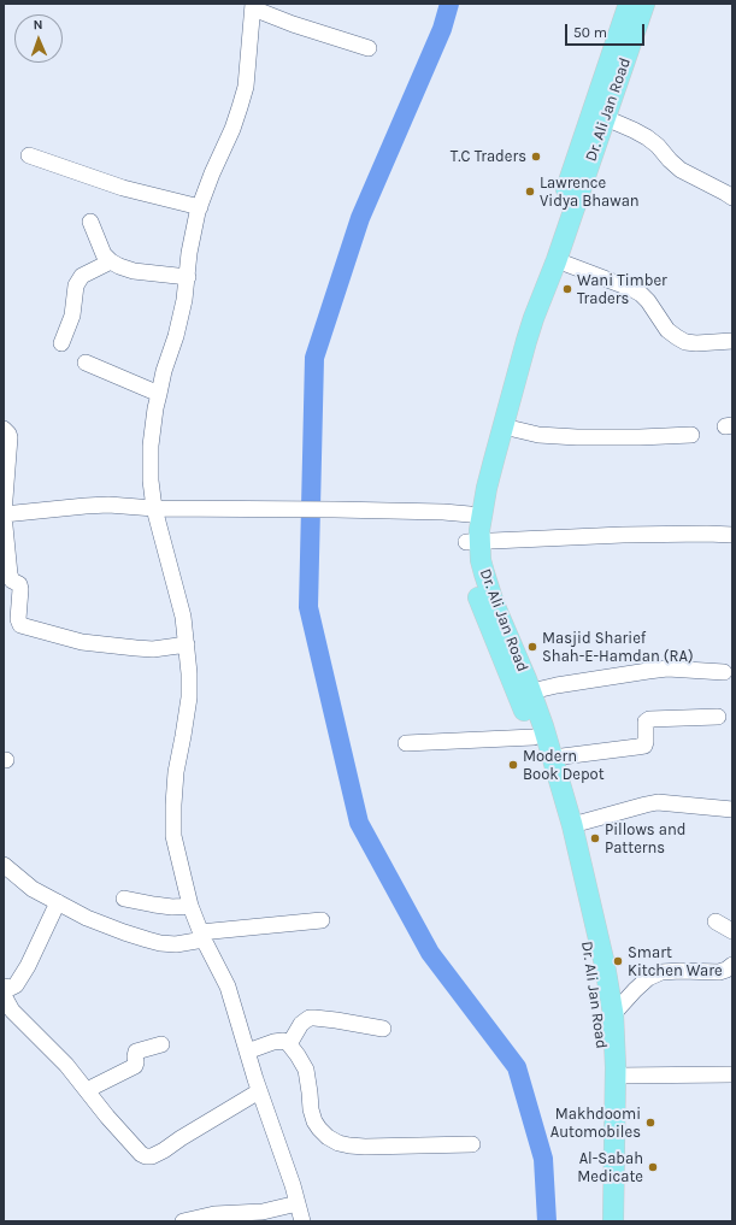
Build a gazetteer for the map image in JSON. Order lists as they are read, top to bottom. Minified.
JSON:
{"streets":{"main road":["Dr. Ali Jan Road"]},"places":["T.C Traders","Lawrence Vidya Bhawan","Wani Timber Traders","Masjid Sharief Shah-E-Hamdan (RA)","Modern Book Depot","Pillows and Patterns","Smart Kitchen Ware","Makhdoomi Automobiles","Al-Sabah Medicate"],"scale_bar":"50 m","north":"top"}
